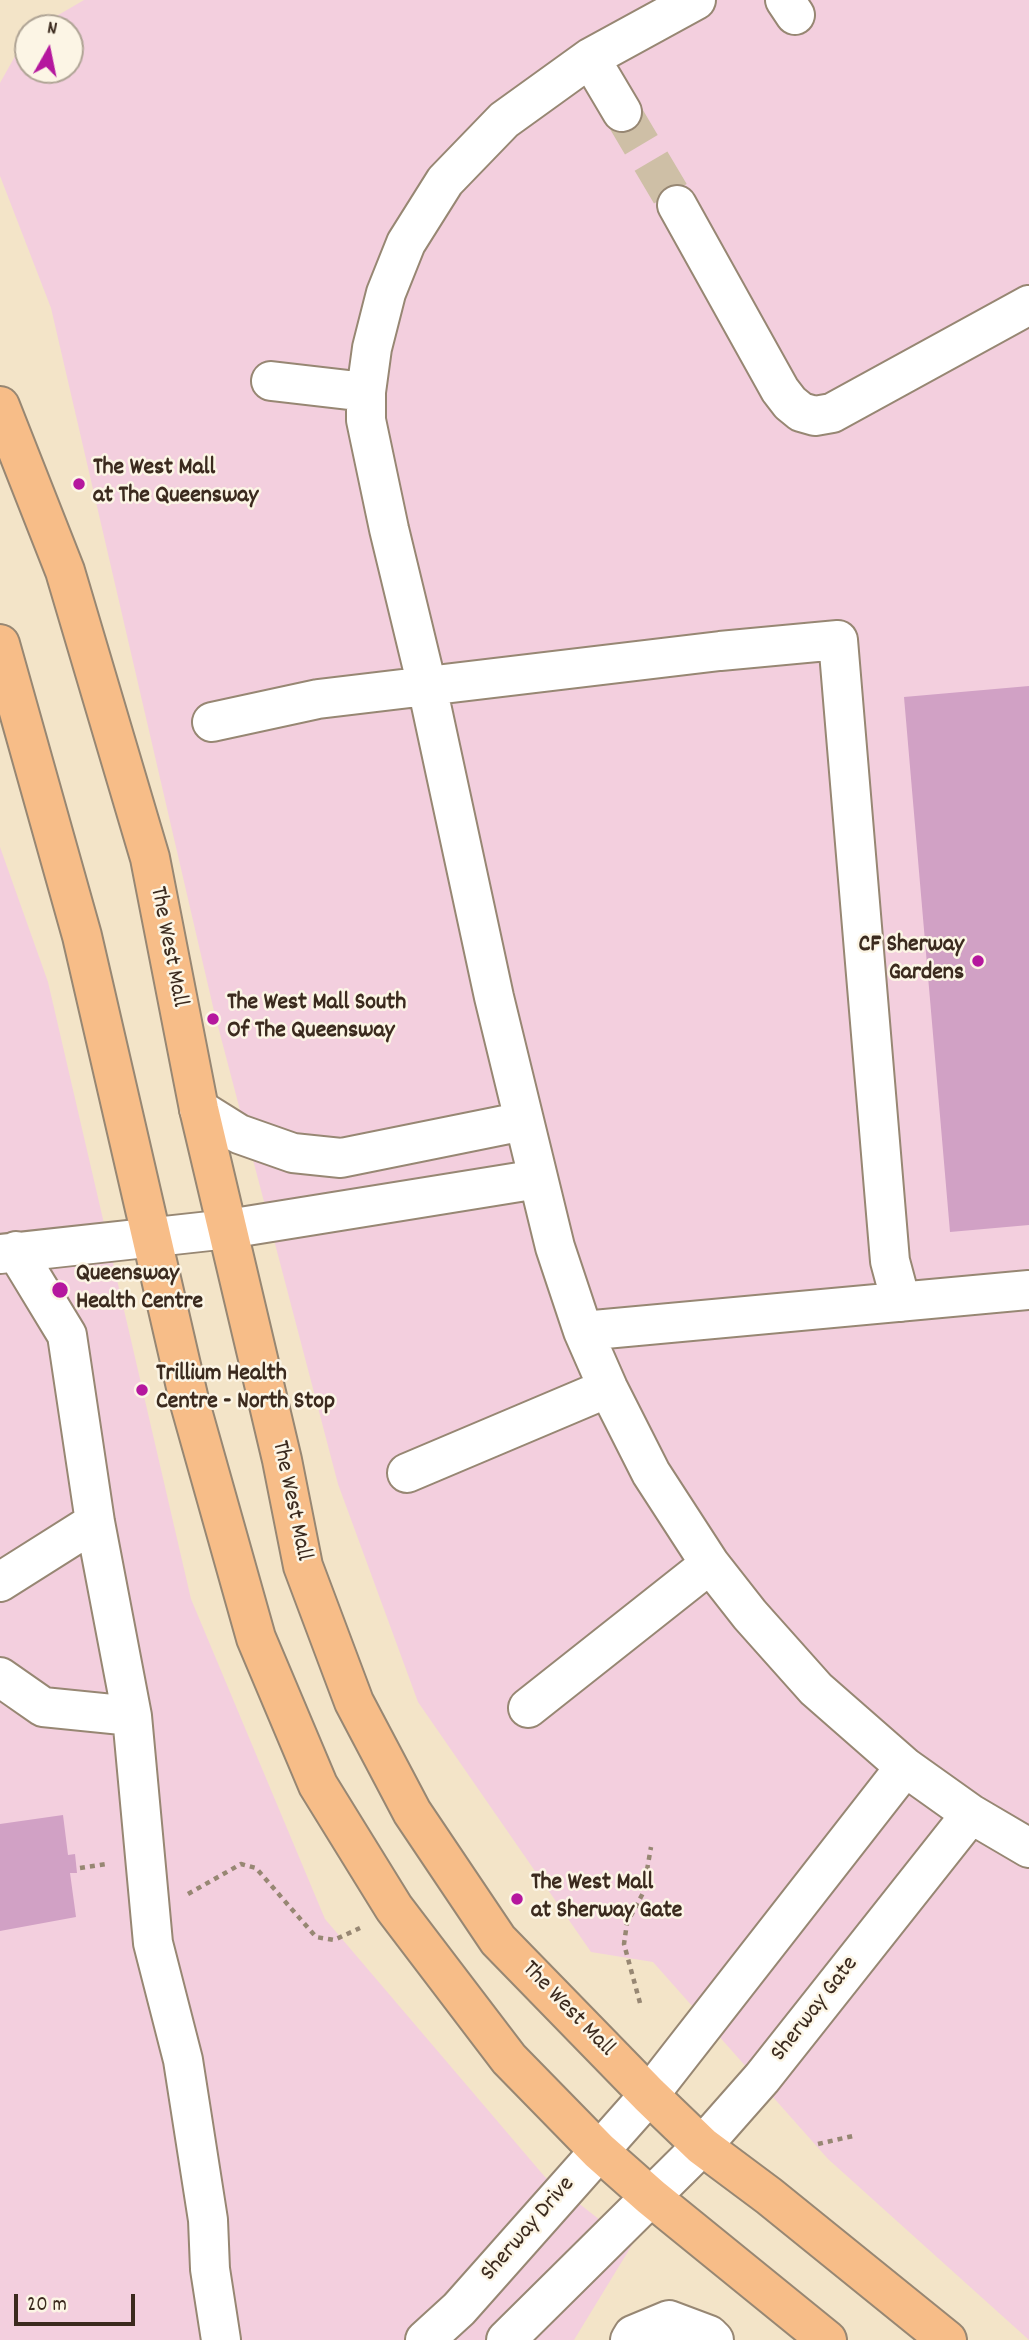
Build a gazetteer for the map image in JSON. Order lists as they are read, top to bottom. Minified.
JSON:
{"streets":{"main road":["The West Mall"],"street":["Sherway Gate","Sherway Drive"]},"crossings":[["The West Mall","Sherway Gate"]],"places":["The West Mall at The Queensway","CF Sherway Gardens","The West Mall South Of The Queensway","Queensway Health Centre","Trillium Health Centre - North Stop","The West Mall at Sherway Gate"],"scale_bar":"20 m","north":"top"}
